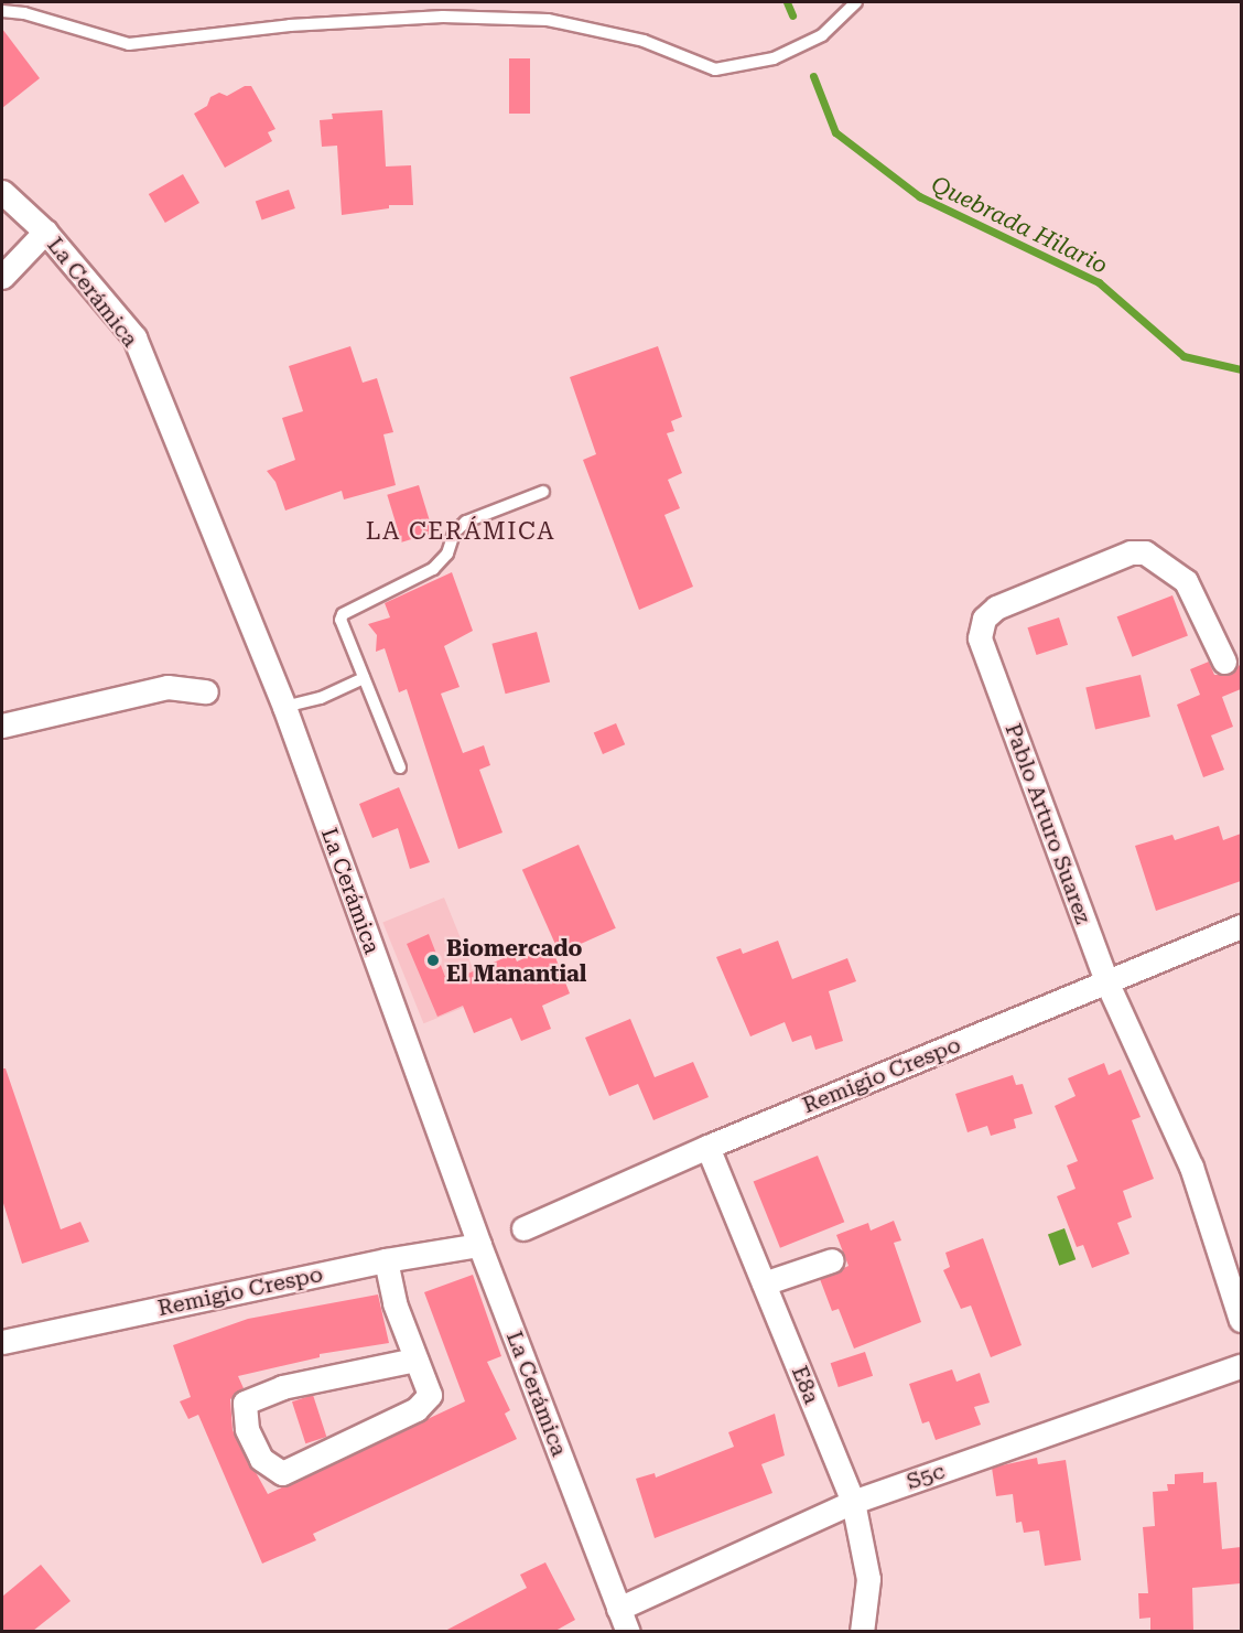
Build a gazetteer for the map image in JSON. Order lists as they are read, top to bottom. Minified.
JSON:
{"streets":{"street":["La Cerámica","Pablo Arturo Suarez","Remigio Crespo","E8a","S5c"]},"crossings":[["La Cerámica","Remigio Crespo"],["La Cerámica","S5c"],["Pablo Arturo Suarez","Remigio Crespo"],["Remigio Crespo","E8a"],["E8a","S5c"]],"districts":["LA CERÁMICA"],"water":["Quebrada Hilario"],"places":["Biomercado El Manantial"]}
